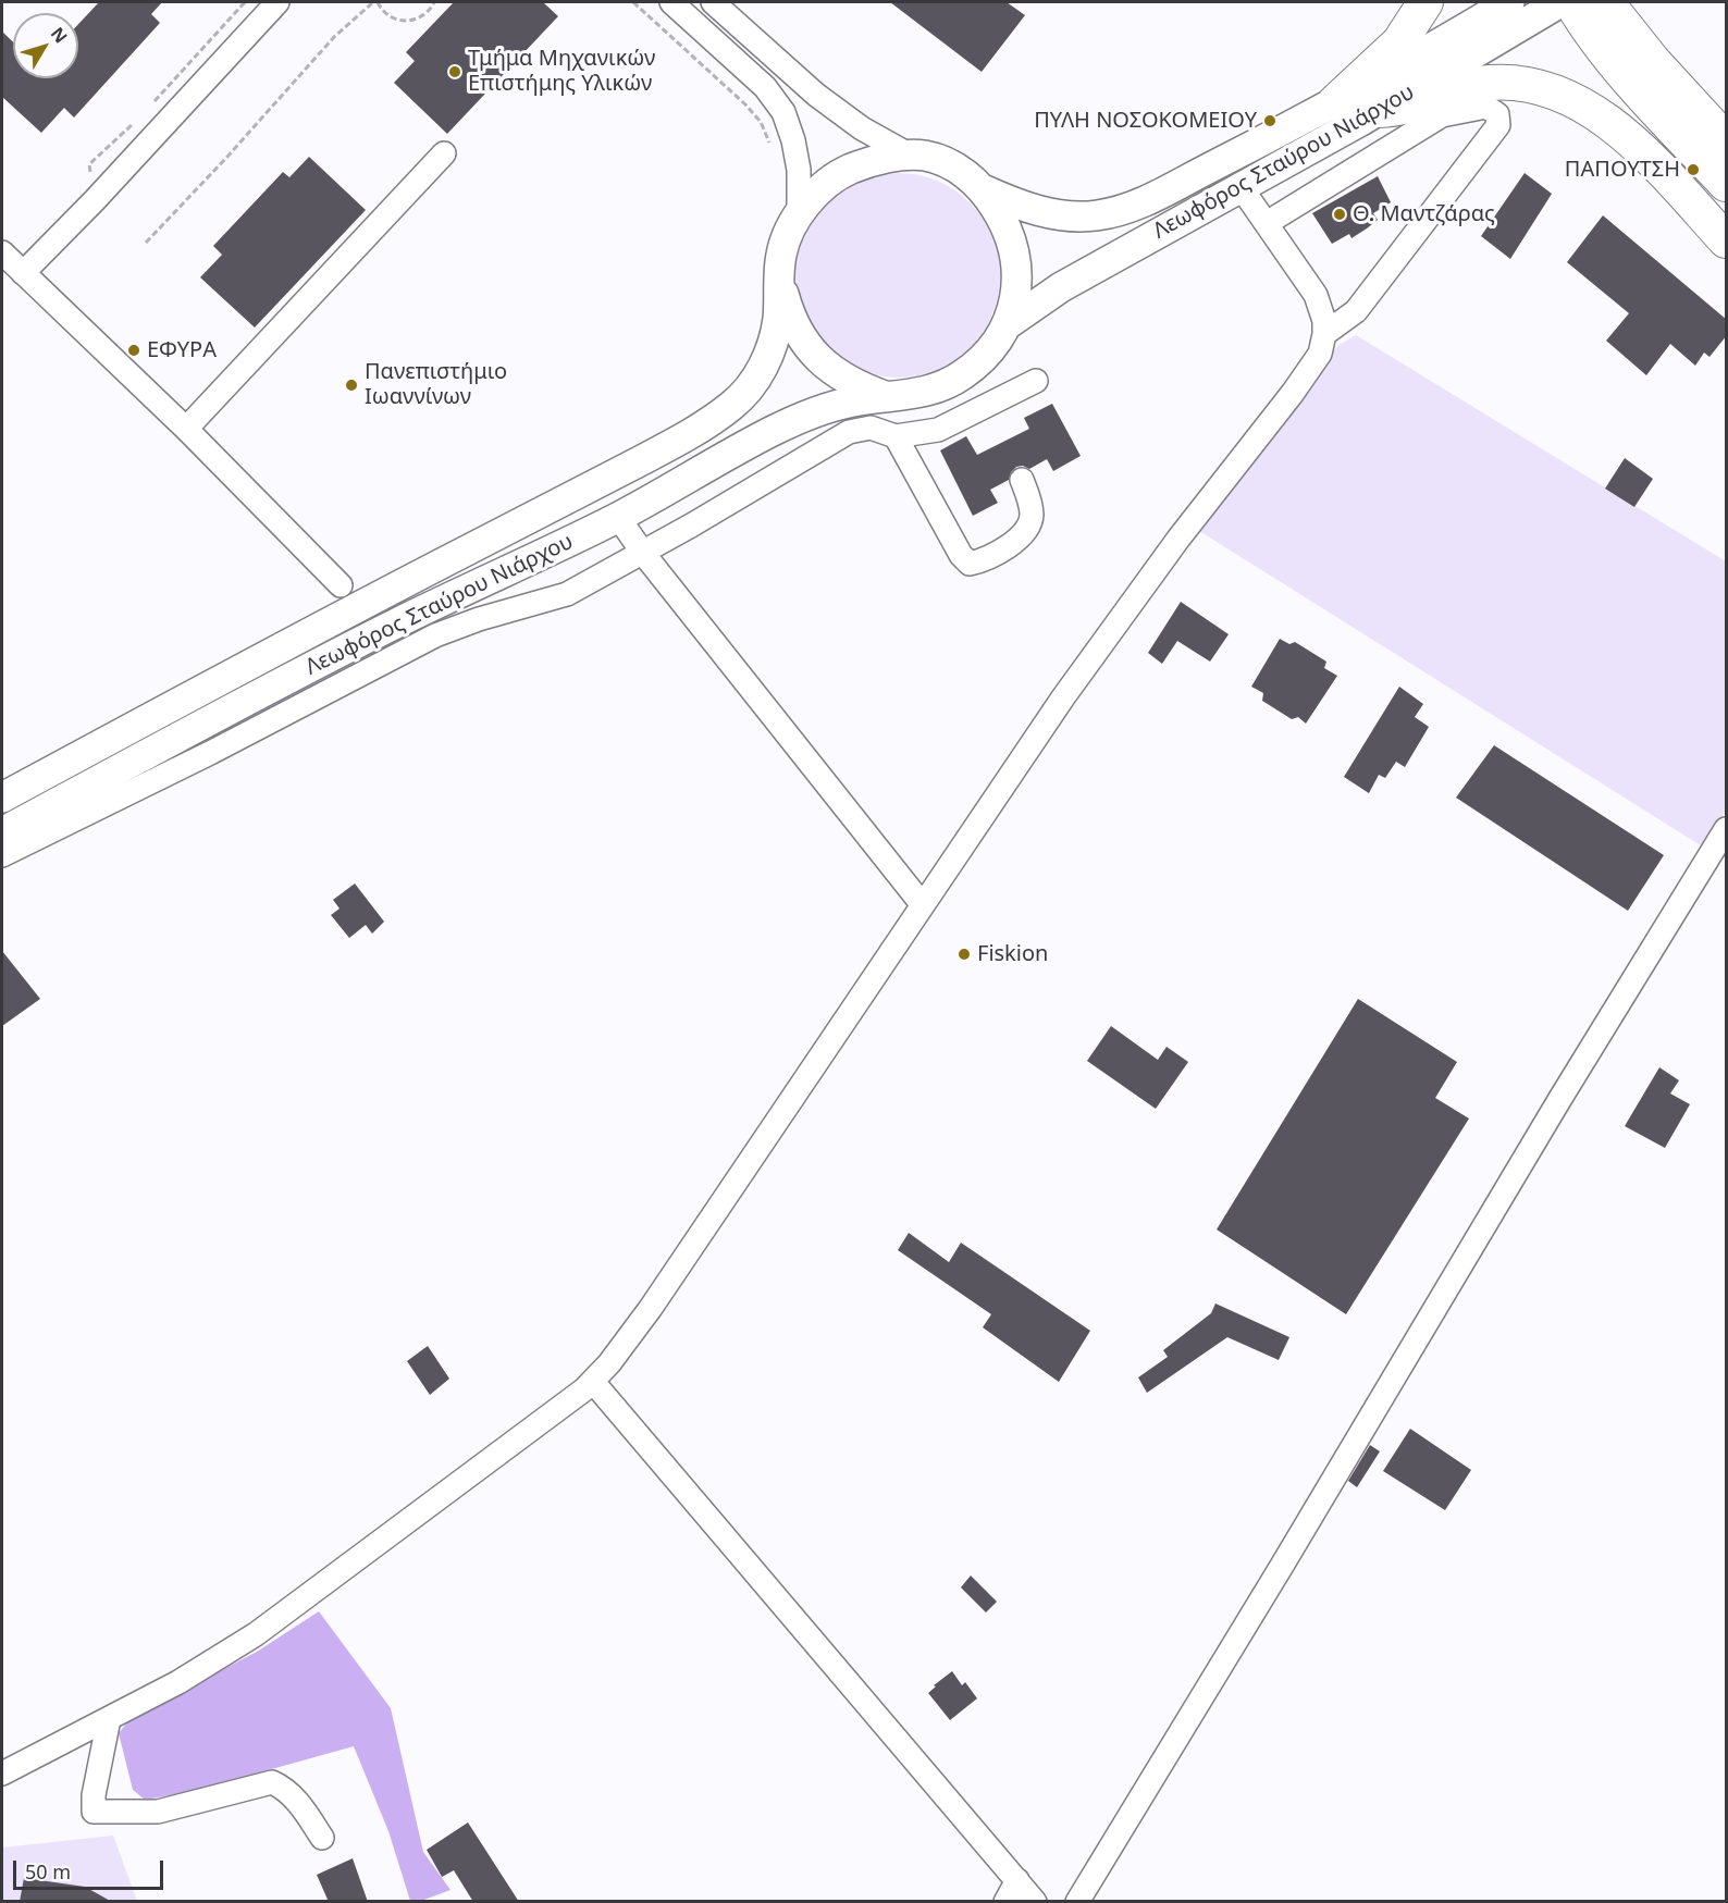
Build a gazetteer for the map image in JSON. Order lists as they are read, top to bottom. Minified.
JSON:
{"streets":{"main road":["Λεωφόρος Σταύρου Νιάρχου"]},"places":["Τμήμα Μηχανικών Επιστήμης Υλικών","ΠΥΛΗ ΝΟΣΟΚΟΜΕΙΟΥ","ΠΑΠΟΥΤΣΗ","Θ. Μαντζάρας","ΕΦΥΡΑ","Πανεπιστήμιο Ιωαννίνων","Fiskion"],"scale_bar":"50 m","north":"top right"}
